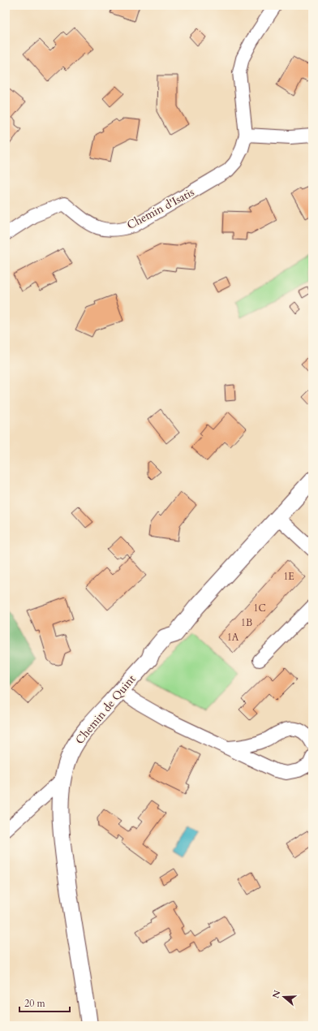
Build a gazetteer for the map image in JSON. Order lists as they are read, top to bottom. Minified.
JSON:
{"streets":{"street":["Chemin d'Isatis","Chemin de Quint"]},"house_numbers":["1E","1C","1B","1A"],"scale_bar":"20 m","north":"left"}
